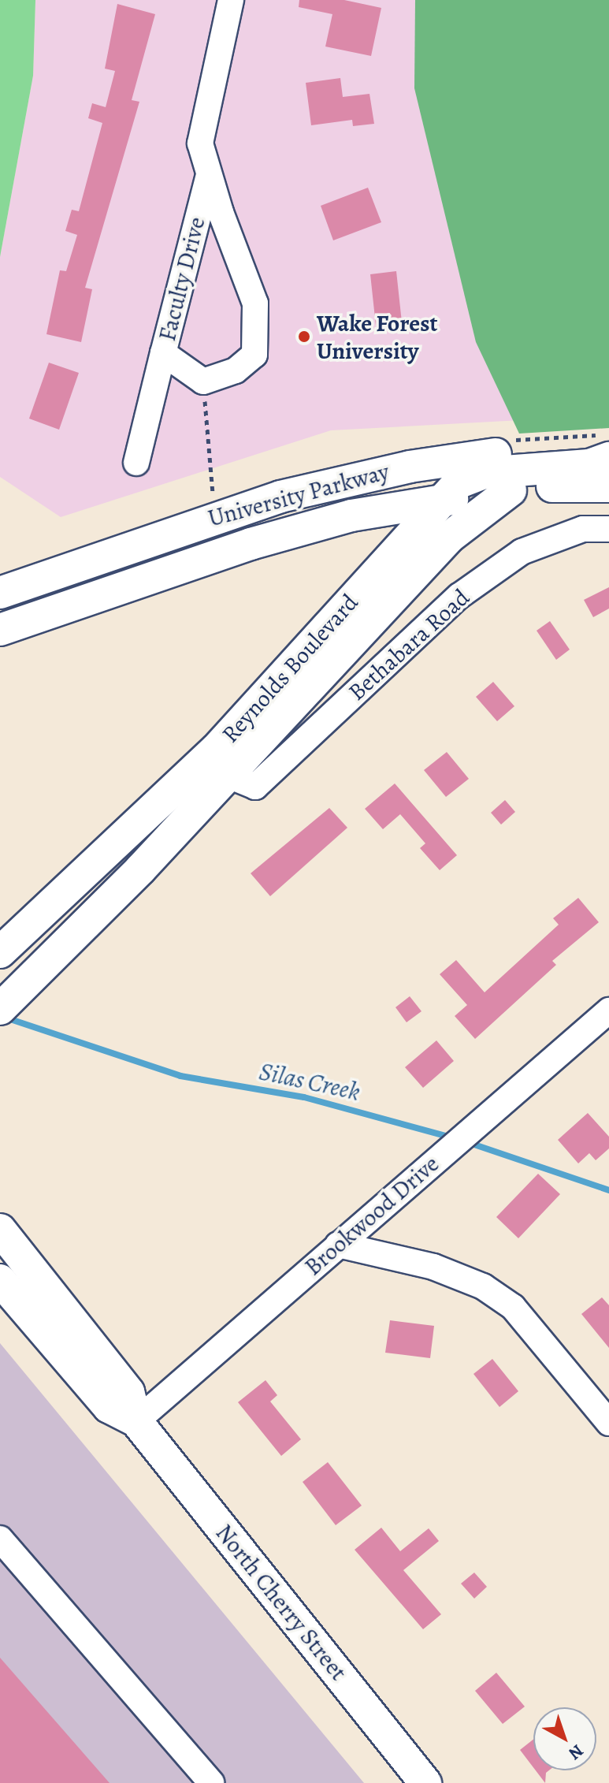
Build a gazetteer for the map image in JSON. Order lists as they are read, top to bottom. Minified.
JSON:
{"streets":{"main road":["University Parkway","Reynolds Boulevard","North Cherry Street"],"street":["Faculty Drive","Bethabara Road","Brookwood Drive"]},"crossings":[["University Parkway","Reynolds Boulevard"],["Bethabara Road","Reynolds Boulevard"],["Brookwood Drive","North Cherry Street"]],"water":["Silas Creek"],"places":["Wake Forest University"],"north":"bottom right"}
